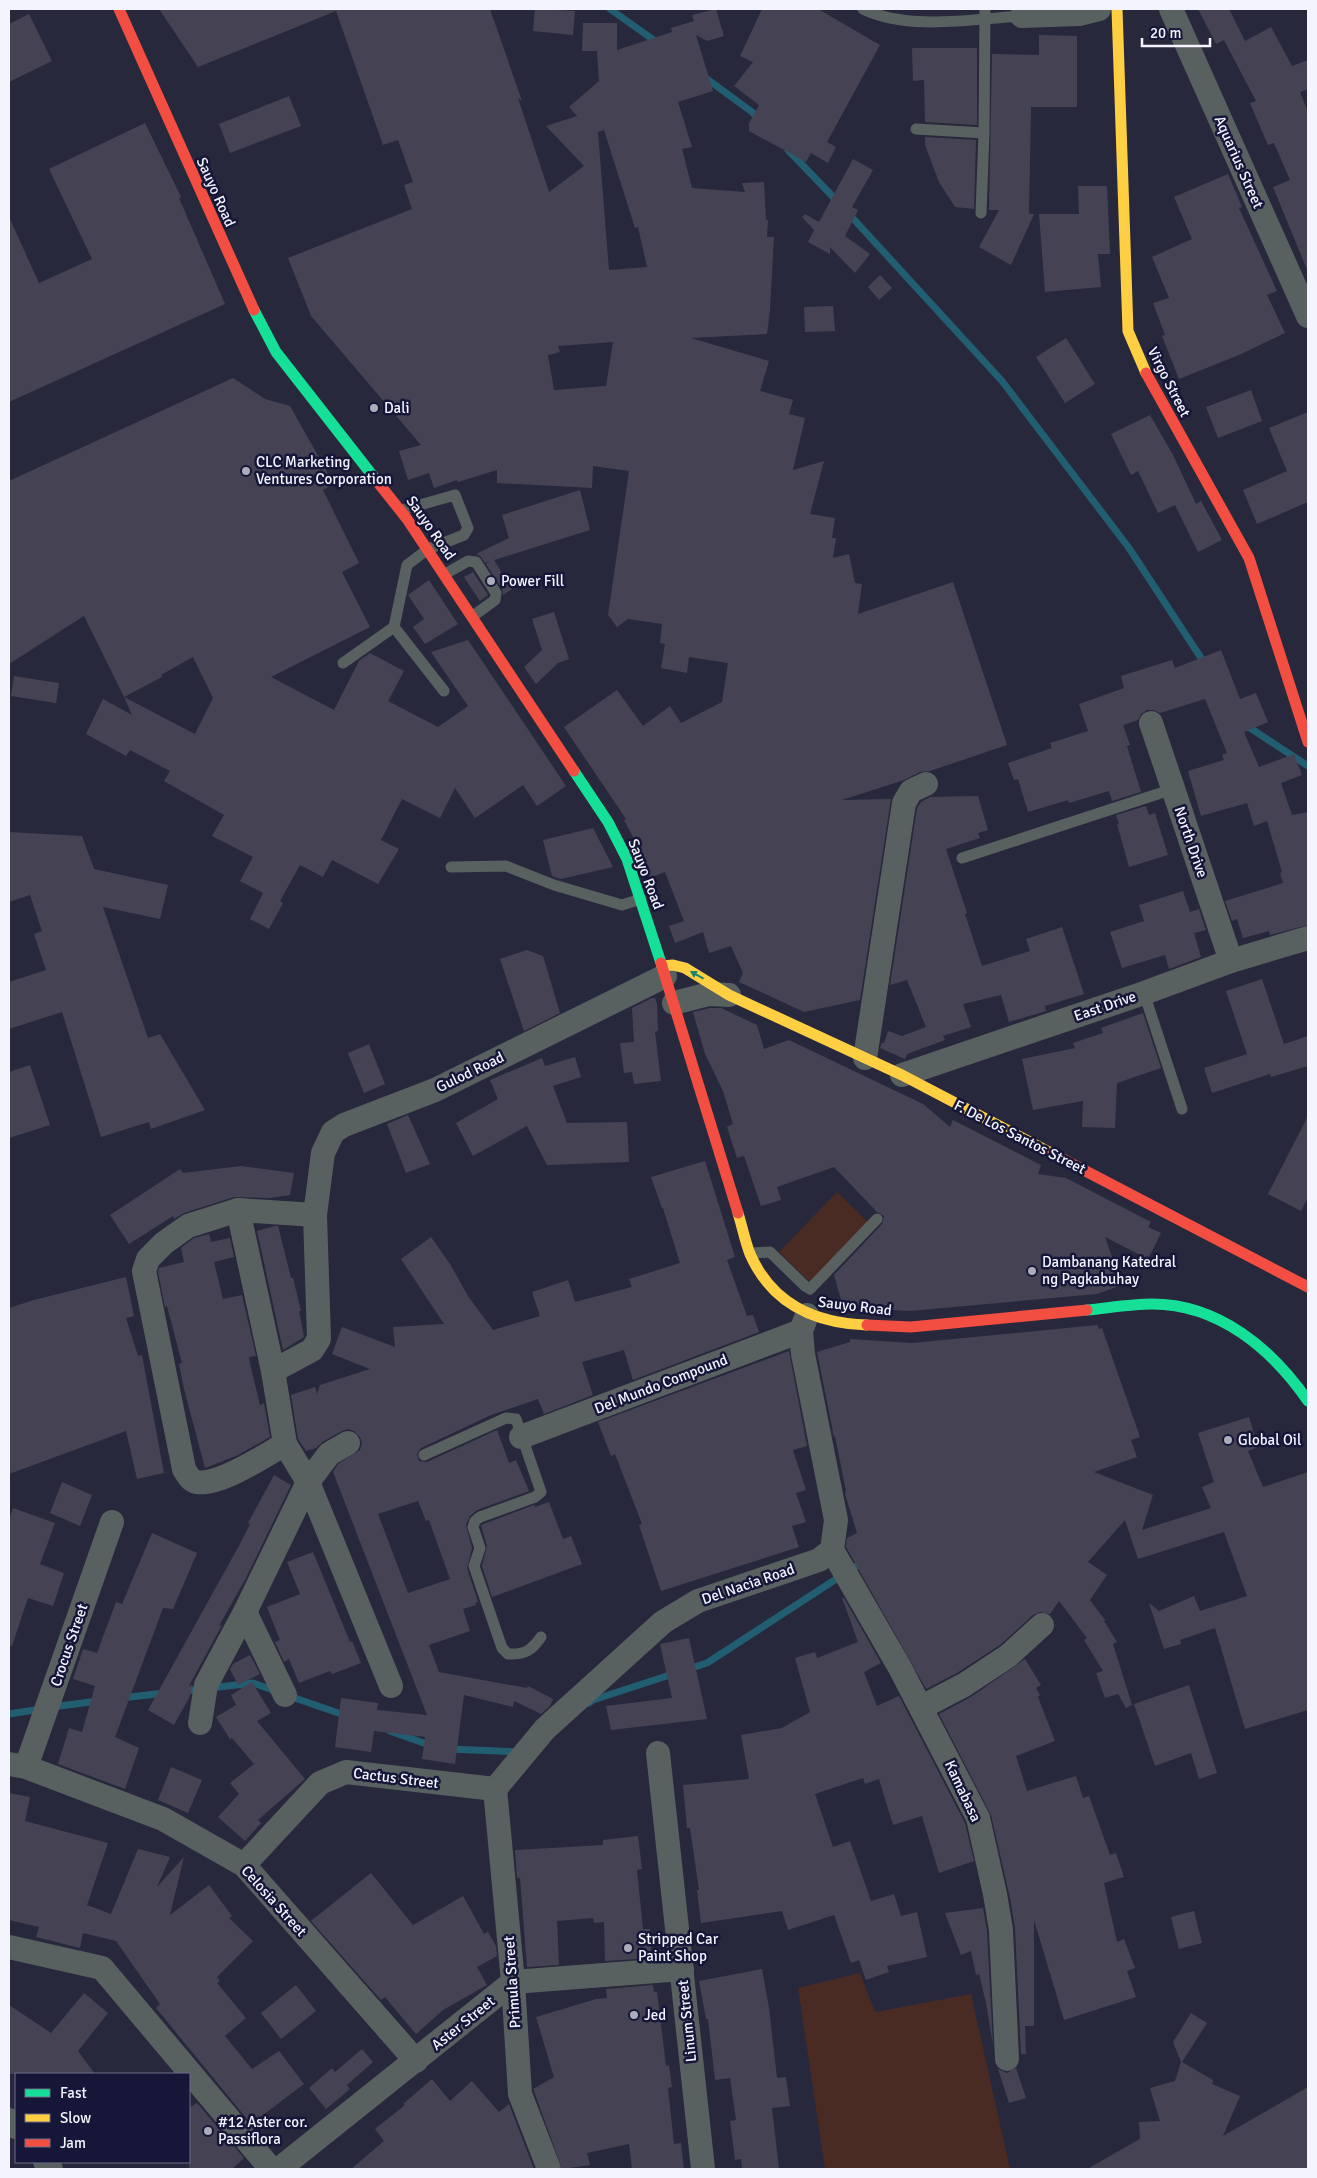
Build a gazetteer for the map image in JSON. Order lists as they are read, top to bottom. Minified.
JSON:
{"streets":{"main road":["Sauyo Road","Virgo Street","F. De Los Santos Street"],"street":["Aquarius Street","North Drive","East Drive","Gulod Road","Del Mundo Compound","Del Nacia Road","Crocus Street","Cactus Street","Kamabasa","Celosia Street","Primula Street","Linum Street","Aster Street"]},"crossings":[["Sauyo Road","Gulod Road"],["Sauyo Road","F. De Los Santos Street"],["Sauyo Road","Del Mundo Compound"],["North Drive","East Drive"],["East Drive","F. De Los Santos Street"],["Gulod Road","F. De Los Santos Street"],["Del Nacia Road","Cactus Street"],["Del Nacia Road","Kamabasa"],["Del Nacia Road","Primula Street"],["Crocus Street","Celosia Street"],["Cactus Street","Celosia Street"],["Cactus Street","Primula Street"],["Celosia Street","Aster Street"],["Primula Street","Aster Street"]],"places":["Dali","CLC Marketing Ventures Corporation","Power Fill","Dambanang Katedral ng Pagkabuhay","Global Oil","Stripped Car Paint Shop","Jed","#12 Aster cor. Passiflora"],"legend":["Fast","Slow","Jam"],"scale_bar":"20 m"}
